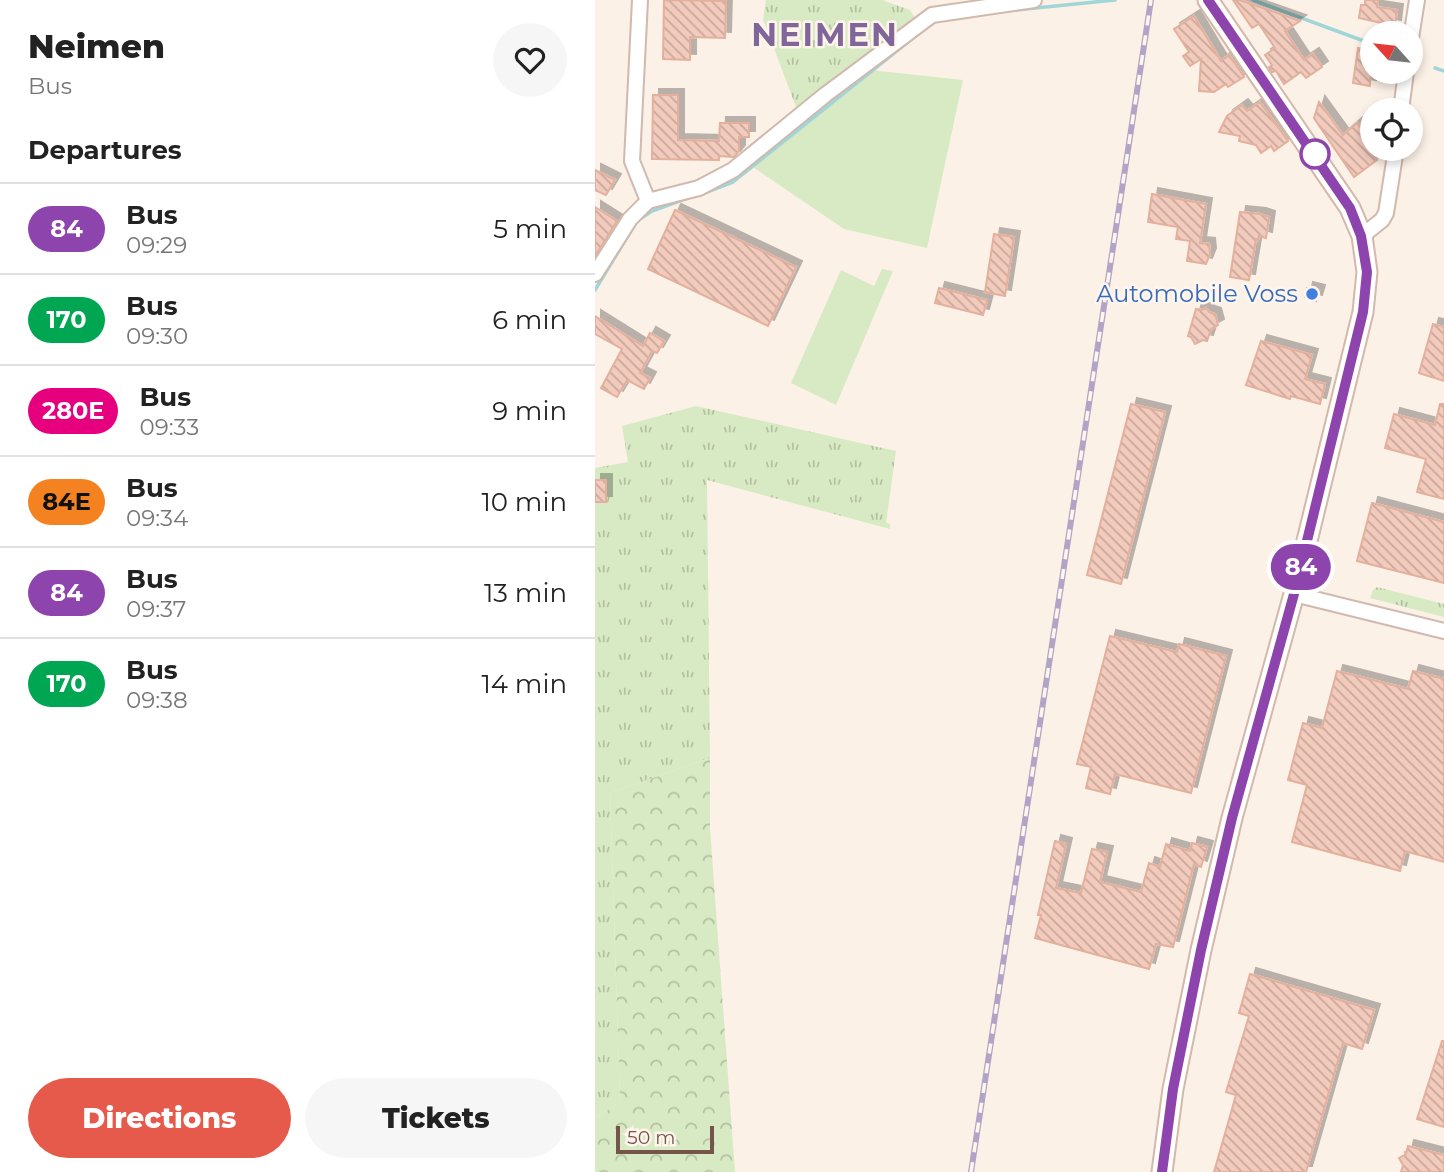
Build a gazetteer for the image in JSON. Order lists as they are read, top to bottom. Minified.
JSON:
{"districts":["NEIMEN"],"places":["Automobile Voss"],"lines":["bus line 84"],"scale_bar":"50 m","north":"top left","page":{"heading":[["Neimen","Bus"],"Departures"],"on_map":"84","list":[{"mark":"84","name":"Bus","note":"09:29","value":"5 min"},{"mark":"170","name":"Bus","note":"09:30","value":"6 min"},{"mark":"280E","name":"Bus","note":"09:33","value":"9 min"},{"mark":"84E","name":"Bus","note":"09:34","value":"10 min"},{"mark":"84","name":"Bus","note":"09:37","value":"13 min"},{"mark":"170","name":"Bus","note":"09:38","value":"14 min"}],"buttons":["Directions","Tickets"],"scale":"50 m"}}
